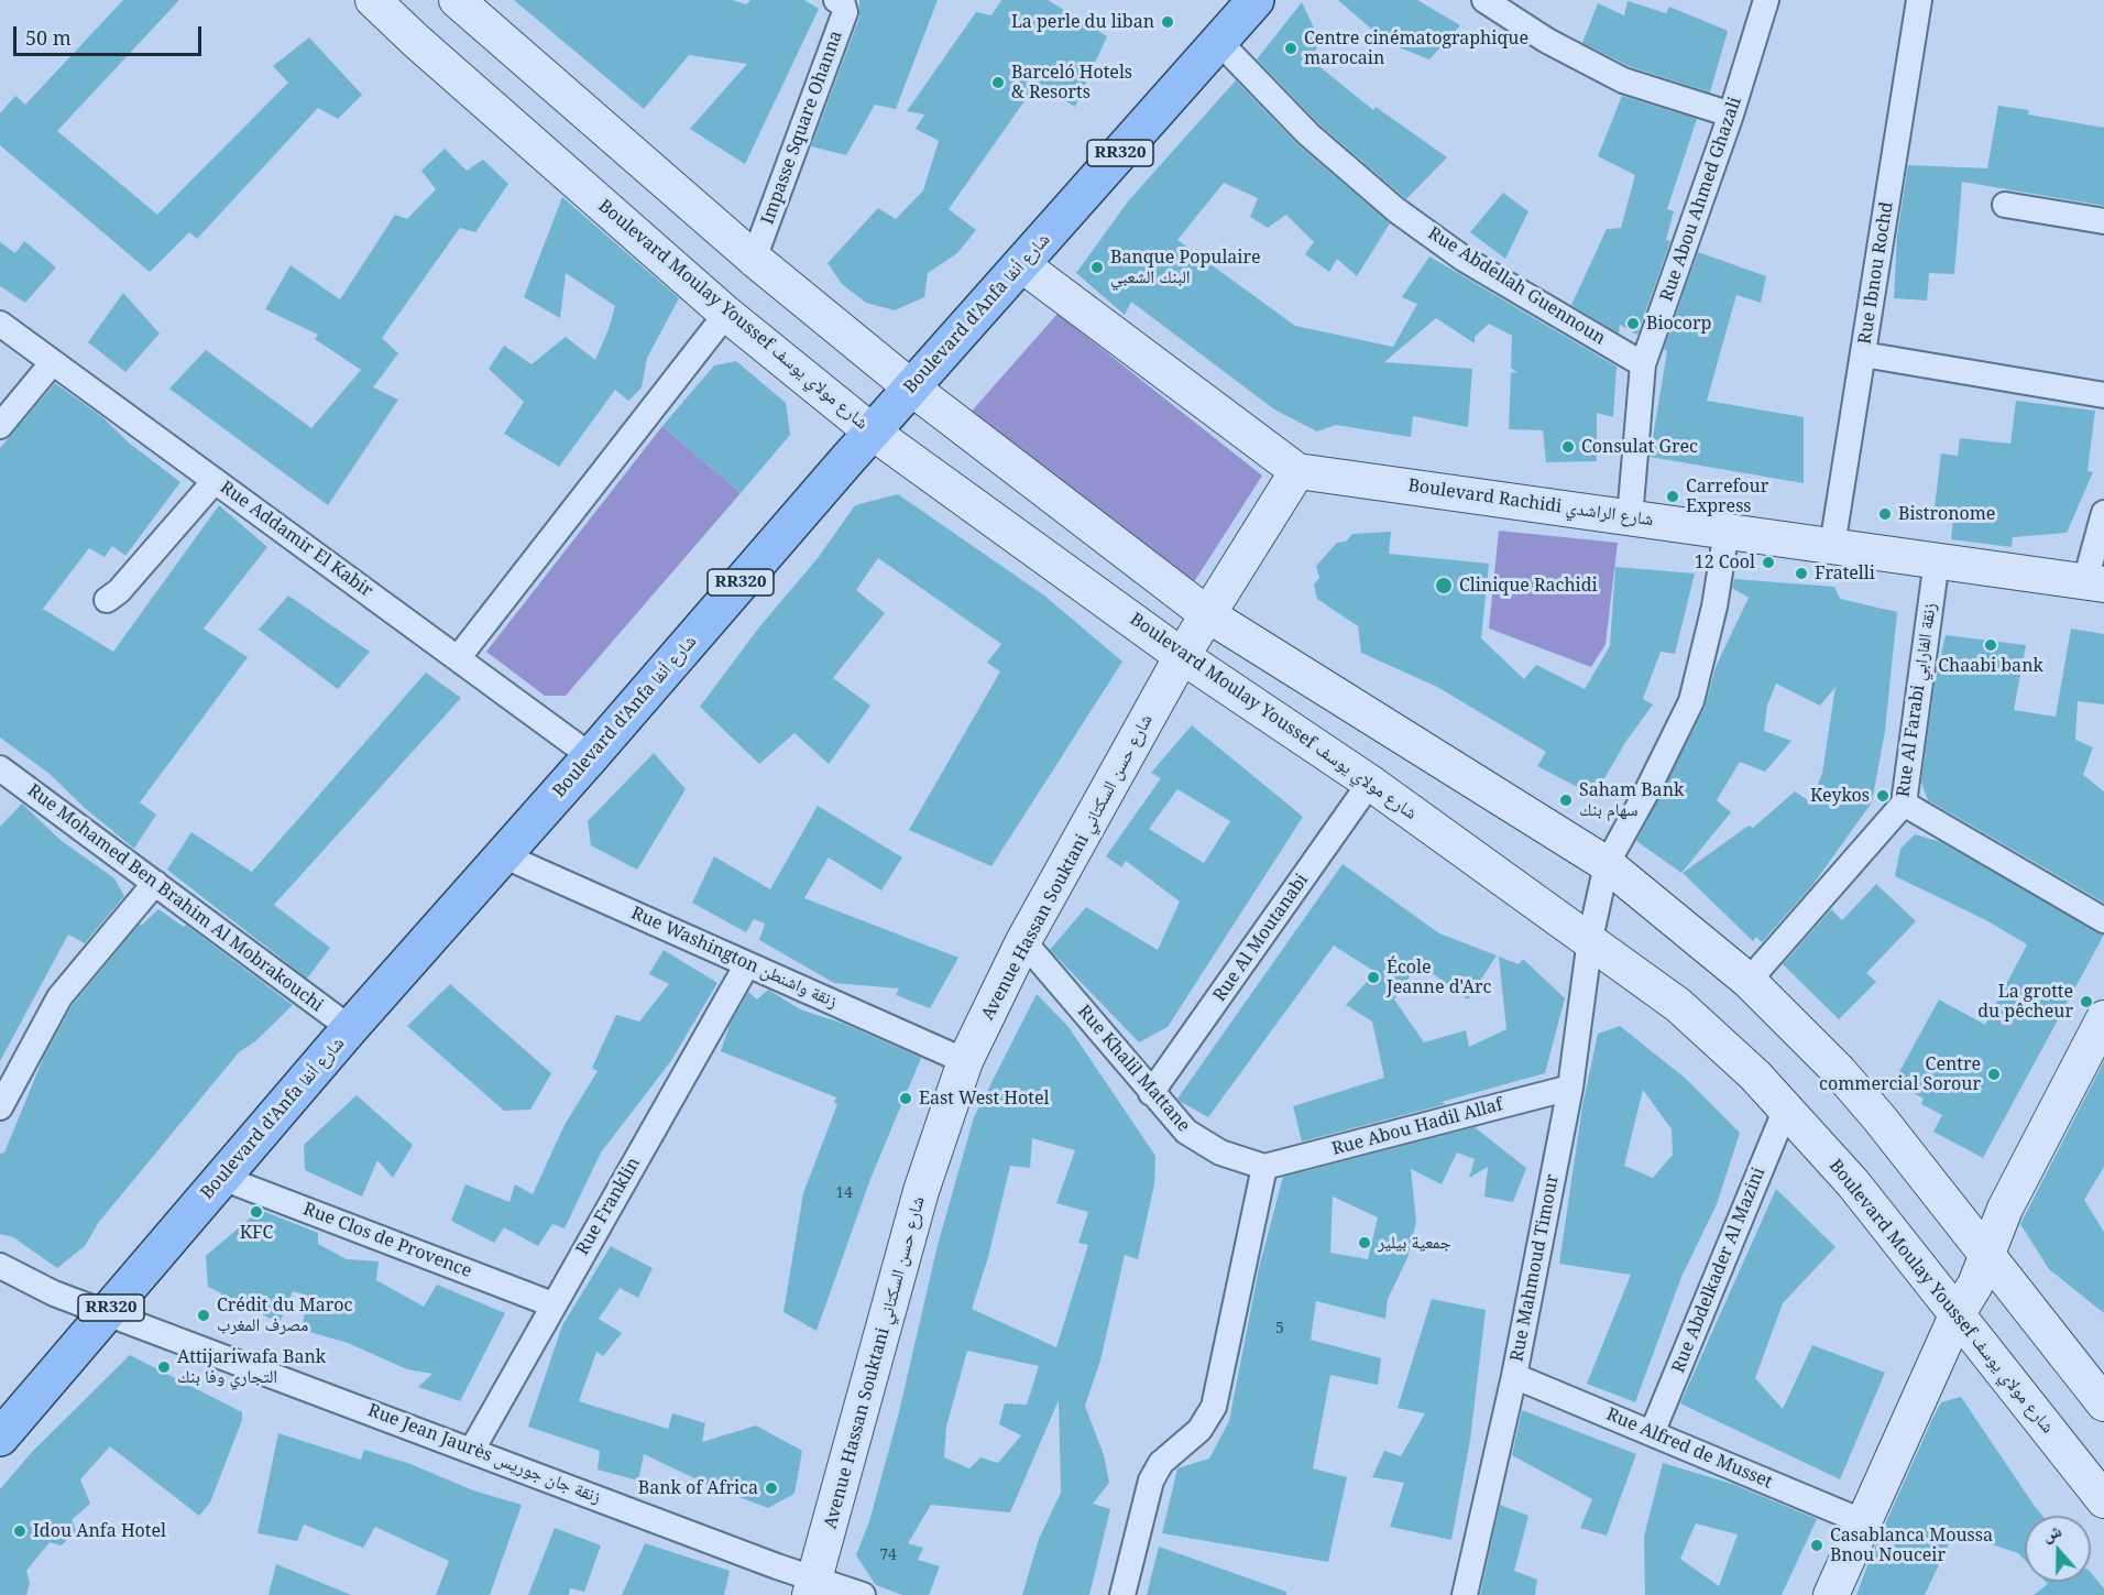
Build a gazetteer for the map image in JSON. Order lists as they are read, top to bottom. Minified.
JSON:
{"streets":{"main road":["RR320","Boulevard d'Anfa شارع أنفا","Boulevard Moulay Youssef شارع مولاي يوسف","Boulevard Rachidi شارع الراشدي","Avenue Hassan Souktani شارع حسن السكتاني"],"street":["Impasse Square Ohanna","Rue Abou Ahmed Ghazali","Rue Ibnou Rochd","Rue Abdellah Guennoun","Rue Addamir El Kabir","Rue Al Farabi زنقة الفارابي","Rue Mohamed Ben Brahim Al Mobrakouchi","Rue Al Moutanabi","Rue Washington زنقة واشنطن","Rue Khalil Mattane","Rue Abou Hadil Allaf","Rue Franklin","Rue Clos de Provence","Rue Mahmoud Timour","Rue Abdelkader Al Mazini","Rue Alfred de Musset","Rue Jean Jaurès زنقة جان جوريس"]},"crossings":[["Rue Abou Ahmed Ghazali","Rue Abdellah Guennoun"],["Rue Abou Ahmed Ghazali","Boulevard Rachidi شارع الراشدي"],["Rue Ibnou Rochd","Boulevard Rachidi شارع الراشدي"],["Rue Abdellah Guennoun","Boulevard d'Anfa شارع أنفا"],["Boulevard d'Anfa شارع أنفا","Boulevard Moulay Youssef شارع مولاي يوسف"],["Boulevard d'Anfa شارع أنفا","Boulevard Rachidi شارع الراشدي"],["Boulevard d'Anfa شارع أنفا","Rue Addamir El Kabir"],["Boulevard d'Anfa شارع أنفا","Rue Mohamed Ben Brahim Al Mobrakouchi"],["Boulevard d'Anfa شارع أنفا","Rue Washington زنقة واشنطن"],["Boulevard d'Anfa شارع أنفا","Rue Clos de Provence"],["Boulevard d'Anfa شارع أنفا","Rue Jean Jaurès زنقة جان جوريس"],["Boulevard Moulay Youssef شارع مولاي يوسف","Avenue Hassan Souktani شارع حسن السكتاني"],["Boulevard Moulay Youssef شارع مولاي يوسف","Rue Al Moutanabi"],["Boulevard Moulay Youssef شارع مولاي يوسف","Rue Mahmoud Timour"],["Boulevard Moulay Youssef شارع مولاي يوسف","Rue Abdelkader Al Mazini"],["Boulevard Rachidi شارع الراشدي","Rue Al Farabi زنقة الفارابي"],["Boulevard Rachidi شارع الراشدي","Avenue Hassan Souktani شارع حسن السكتاني"],["Boulevard Rachidi شارع الراشدي","Rue Mahmoud Timour"],["Avenue Hassan Souktani شارع حسن السكتاني","Rue Washington زنقة واشنطن"],["Avenue Hassan Souktani شارع حسن السكتاني","Rue Khalil Mattane"],["Avenue Hassan Souktani شارع حسن السكتاني","Rue Jean Jaurès زنقة جان جوريس"],["Rue Al Moutanabi","Rue Khalil Mattane"],["Rue Washington زنقة واشنطن","Rue Franklin"],["Rue Khalil Mattane","Rue Abou Hadil Allaf"],["Rue Abou Hadil Allaf","Rue Mahmoud Timour"],["Rue Franklin","Rue Clos de Provence"],["Rue Franklin","Rue Jean Jaurès زنقة جان جوريس"],["Rue Mahmoud Timour","Rue Alfred de Musset"],["Rue Abdelkader Al Mazini","Rue Alfred de Musset"]],"places":["La perle du liban","Centre cinématographique marocain","Barceló Hotels & Resorts","Banque Populaire البنك الشعبي","Biocorp","Consulat Grec","Carrefour Express","Bistronome","12 Cool","Fratelli","Clinique Rachidi","Chaabi bank","Keykos","Saham Bank سهام بنك","École Jeanne d'Arc","La grotte du pêcheur","Centre commercial Sorour","East West Hotel","KFC","جمعية بيلير","Crédit du Maroc مصرف المغرب","Attijariwafa Bank التجاري وفا بنك","Bank of Africa","Idou Anfa Hotel","Casablanca Moussa Bnou Nouceir"],"house_numbers":["14","5","74"],"scale_bar":"50 m","north":"top"}
